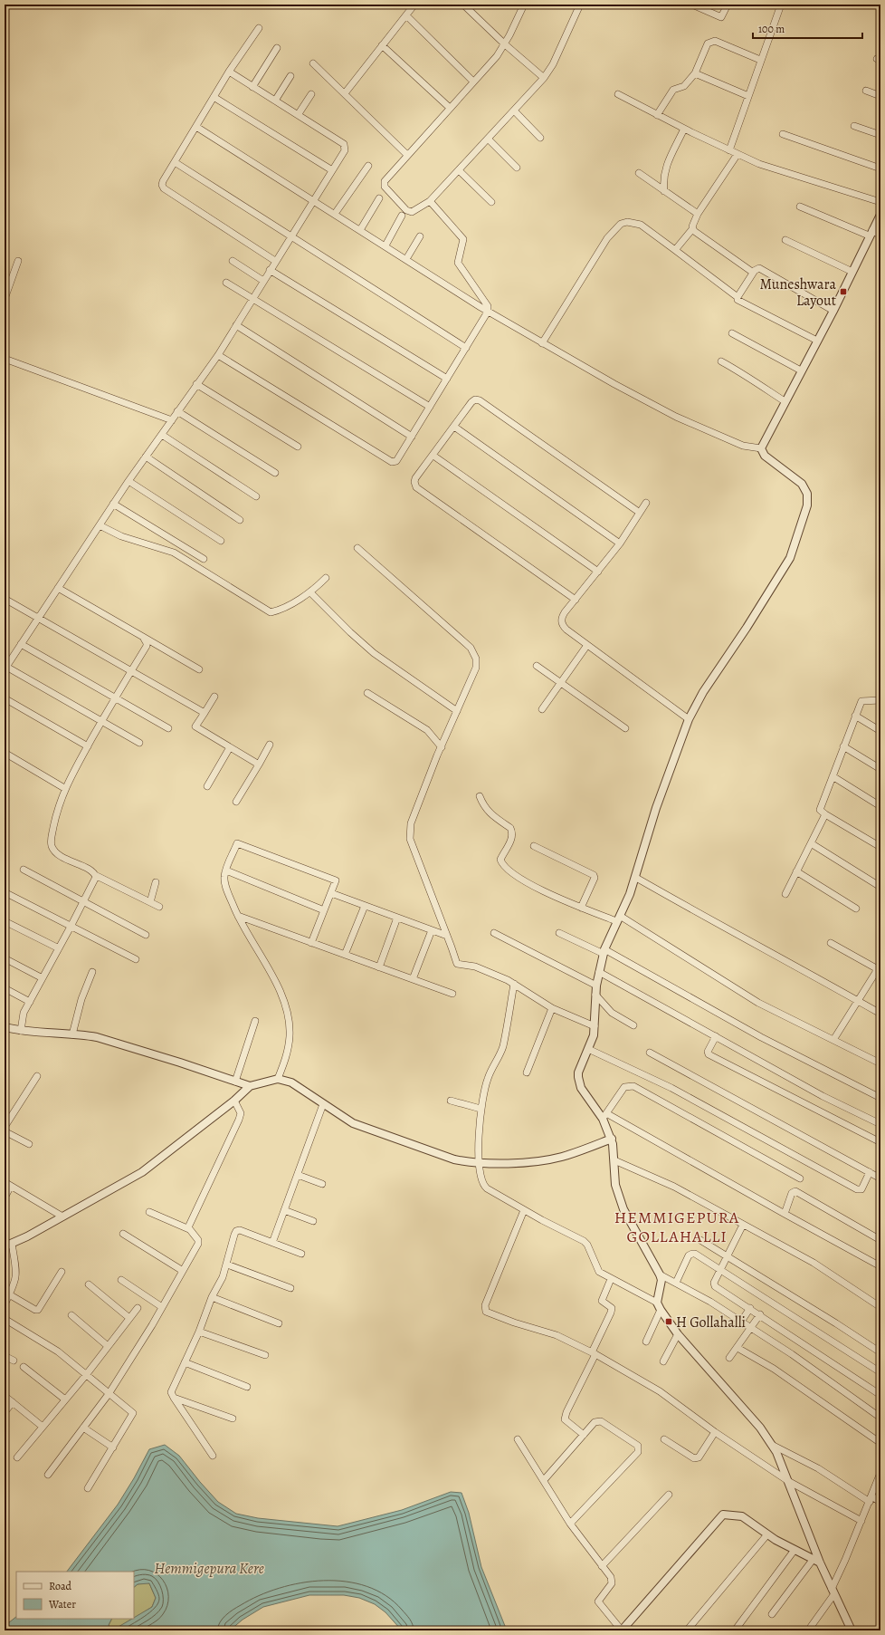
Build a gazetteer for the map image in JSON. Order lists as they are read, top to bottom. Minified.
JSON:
{"districts":["HEMMIGEPURA GOLLAHALLI"],"water":["Hemmigepura Kere"],"places":{"transit":["Muneshwara Layout","H Gollahalli"]},"legend":["Road","Water"],"scale_bar":"100 m"}
